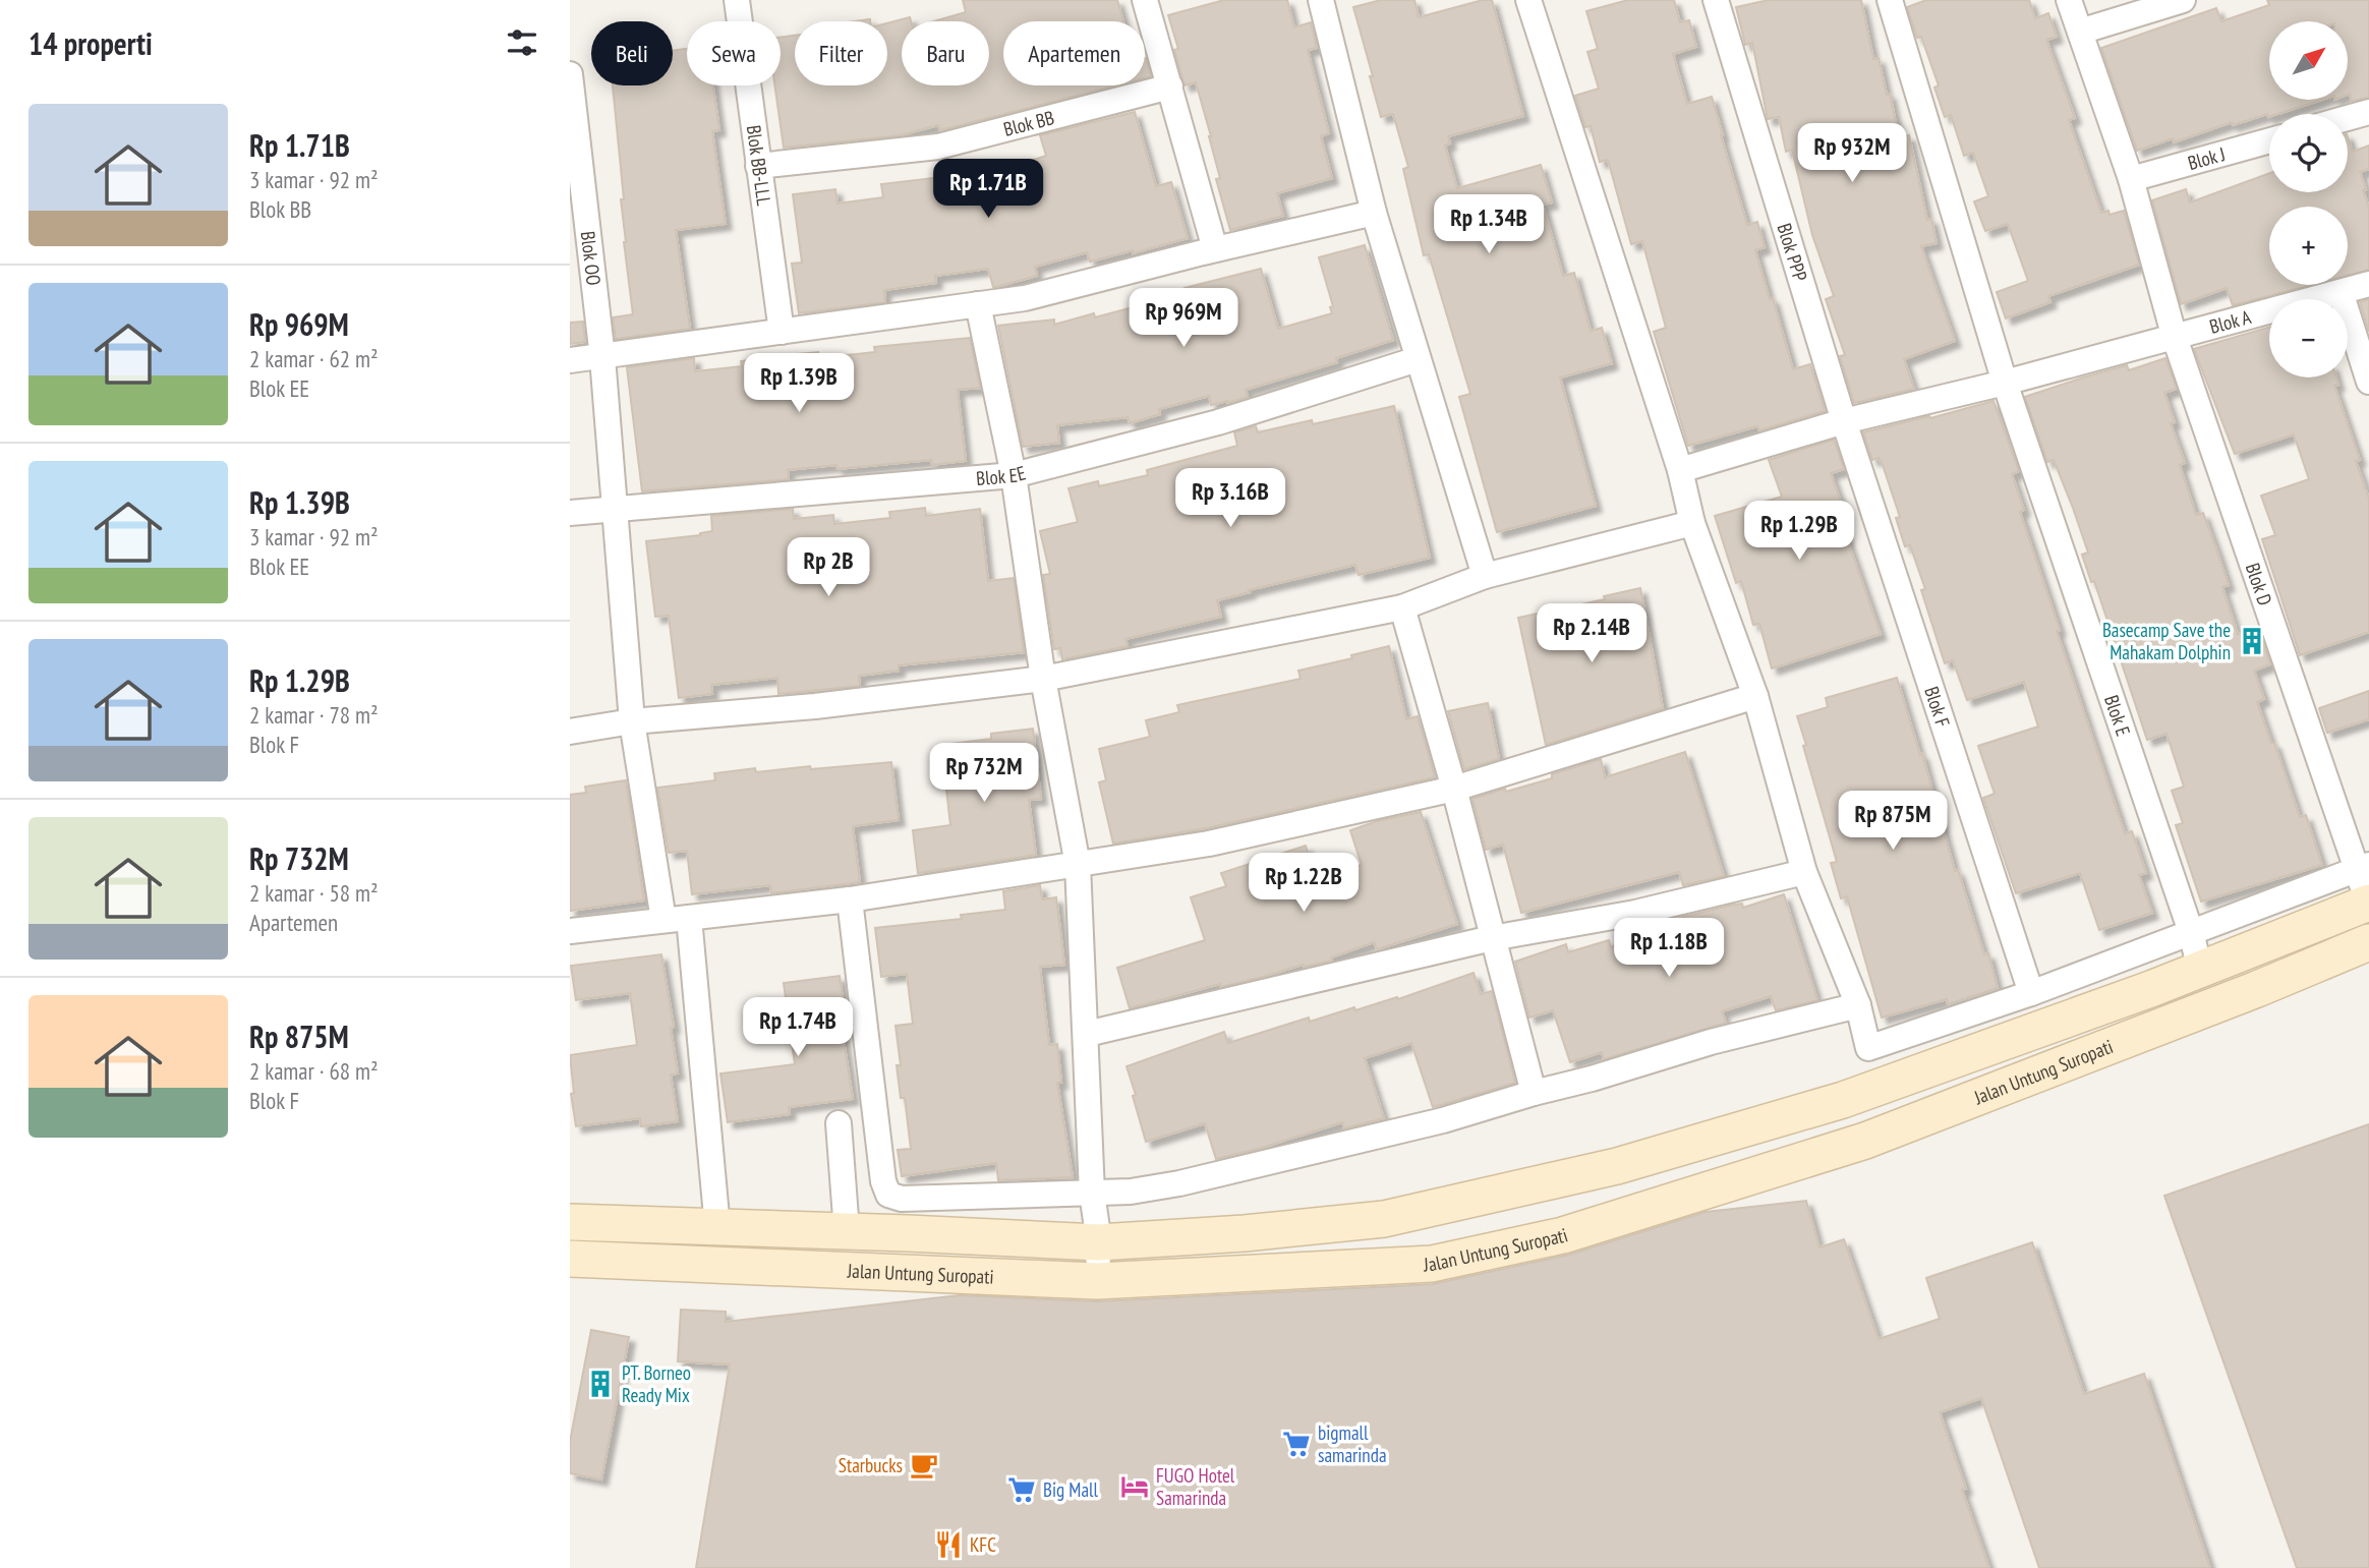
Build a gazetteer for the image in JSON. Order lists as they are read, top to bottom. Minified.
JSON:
{"streets":{"main road":["Jalan Untung Suropati"],"street":["Blok BB","Blok J","Blok BB-LLL","Blok PPP","Blok OO","Blok A","Blok EE","Blok D","Blok F","Blok E"]},"crossings":[["Blok BB","Blok BB-LLL"],["Blok J","Blok D"],["Blok PPP","Blok A"],["Blok PPP","Blok F"],["Blok OO","Blok EE"],["Blok OO","Jalan Untung Suropati"],["Blok A","Blok D"],["Blok A","Blok F"],["Blok A","Blok E"],["Blok D","Jalan Untung Suropati"],["Blok E","Jalan Untung Suropati"]],"places":{"building":["Basecamp Save the Mahakam Dolphin","PT. Borneo Ready Mix"],"supermarket":["bigmall samarinda","Big Mall"],"cafe":["Starbucks"],"hotel":["FUGO Hotel Samarinda"],"restaurant":["KFC"]},"north":"top right","page":{"heading":"14 properti","map_buttons":["+","−"],"chip":["Beli","Sewa","Filter","Baru","Apartemen"],"list":[{"name":"Rp 1.71B","note":"3 kamar · 92 m² · Blok BB"},{"name":"Rp 969M","note":"2 kamar · 62 m² · Blok EE"},{"name":"Rp 1.39B","note":"3 kamar · 92 m² · Blok EE"},{"name":"Rp 1.29B","note":"2 kamar · 78 m² · Blok F"},{"name":"Rp 732M","note":"2 kamar · 58 m² · Apartemen"},{"name":"Rp 875M","note":"2 kamar · 68 m² · Blok F"}],"price":["Rp 932M","Rp 1.71B","Rp 1.34B","Rp 969M","Rp 1.39B","Rp 3.16B","Rp 1.29B","Rp 2B","Rp 2.14B","Rp 732M","Rp 875M","Rp 1.22B","Rp 1.18B","Rp 1.74B"]}}
